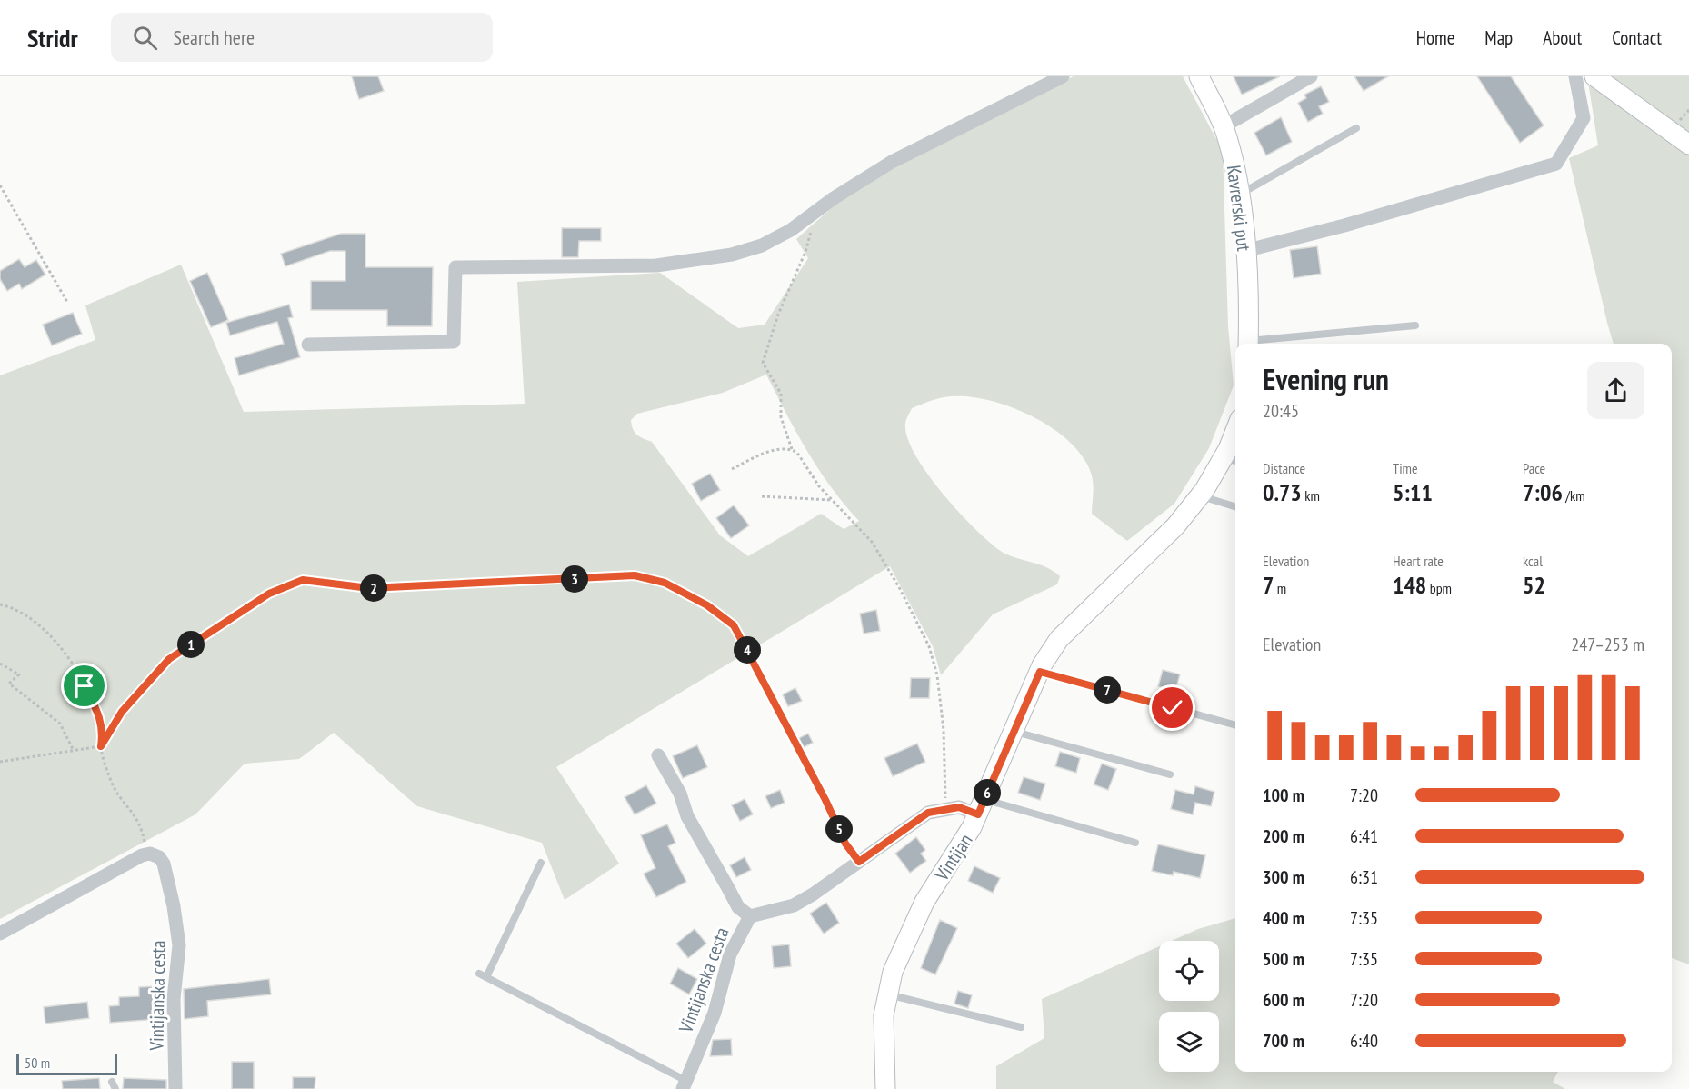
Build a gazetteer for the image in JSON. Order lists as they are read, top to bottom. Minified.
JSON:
{"streets":{"main road":["Kavrerski put","Vintijan"],"street":["Vintijanska cesta"]},"scale_bar":"50 m","page":{"header":"Stridr","search":"Search here","nav":["Home","Map","About","Contact"],"heading":["Evening run","20:45"],"stats":[["Distance","0.73 km"],["Time","5:11"],["Pace","7:06 /km"],["Elevation","7 m"],["Heart rate","148 bpm"],["kcal","52"]],"pins":["3","2","1","4","7","6","5"],"chart":["Elevation","247–253 m"],"list":[{"name":"100 m","note":"7:20"},{"name":"200 m","note":"6:41"},{"name":"300 m","note":"6:31"},{"name":"400 m","note":"7:35"},{"name":"500 m","note":"7:35"},{"name":"600 m","note":"7:20"},{"name":"700 m","note":"6:40"}],"scale":"50 m"}}
